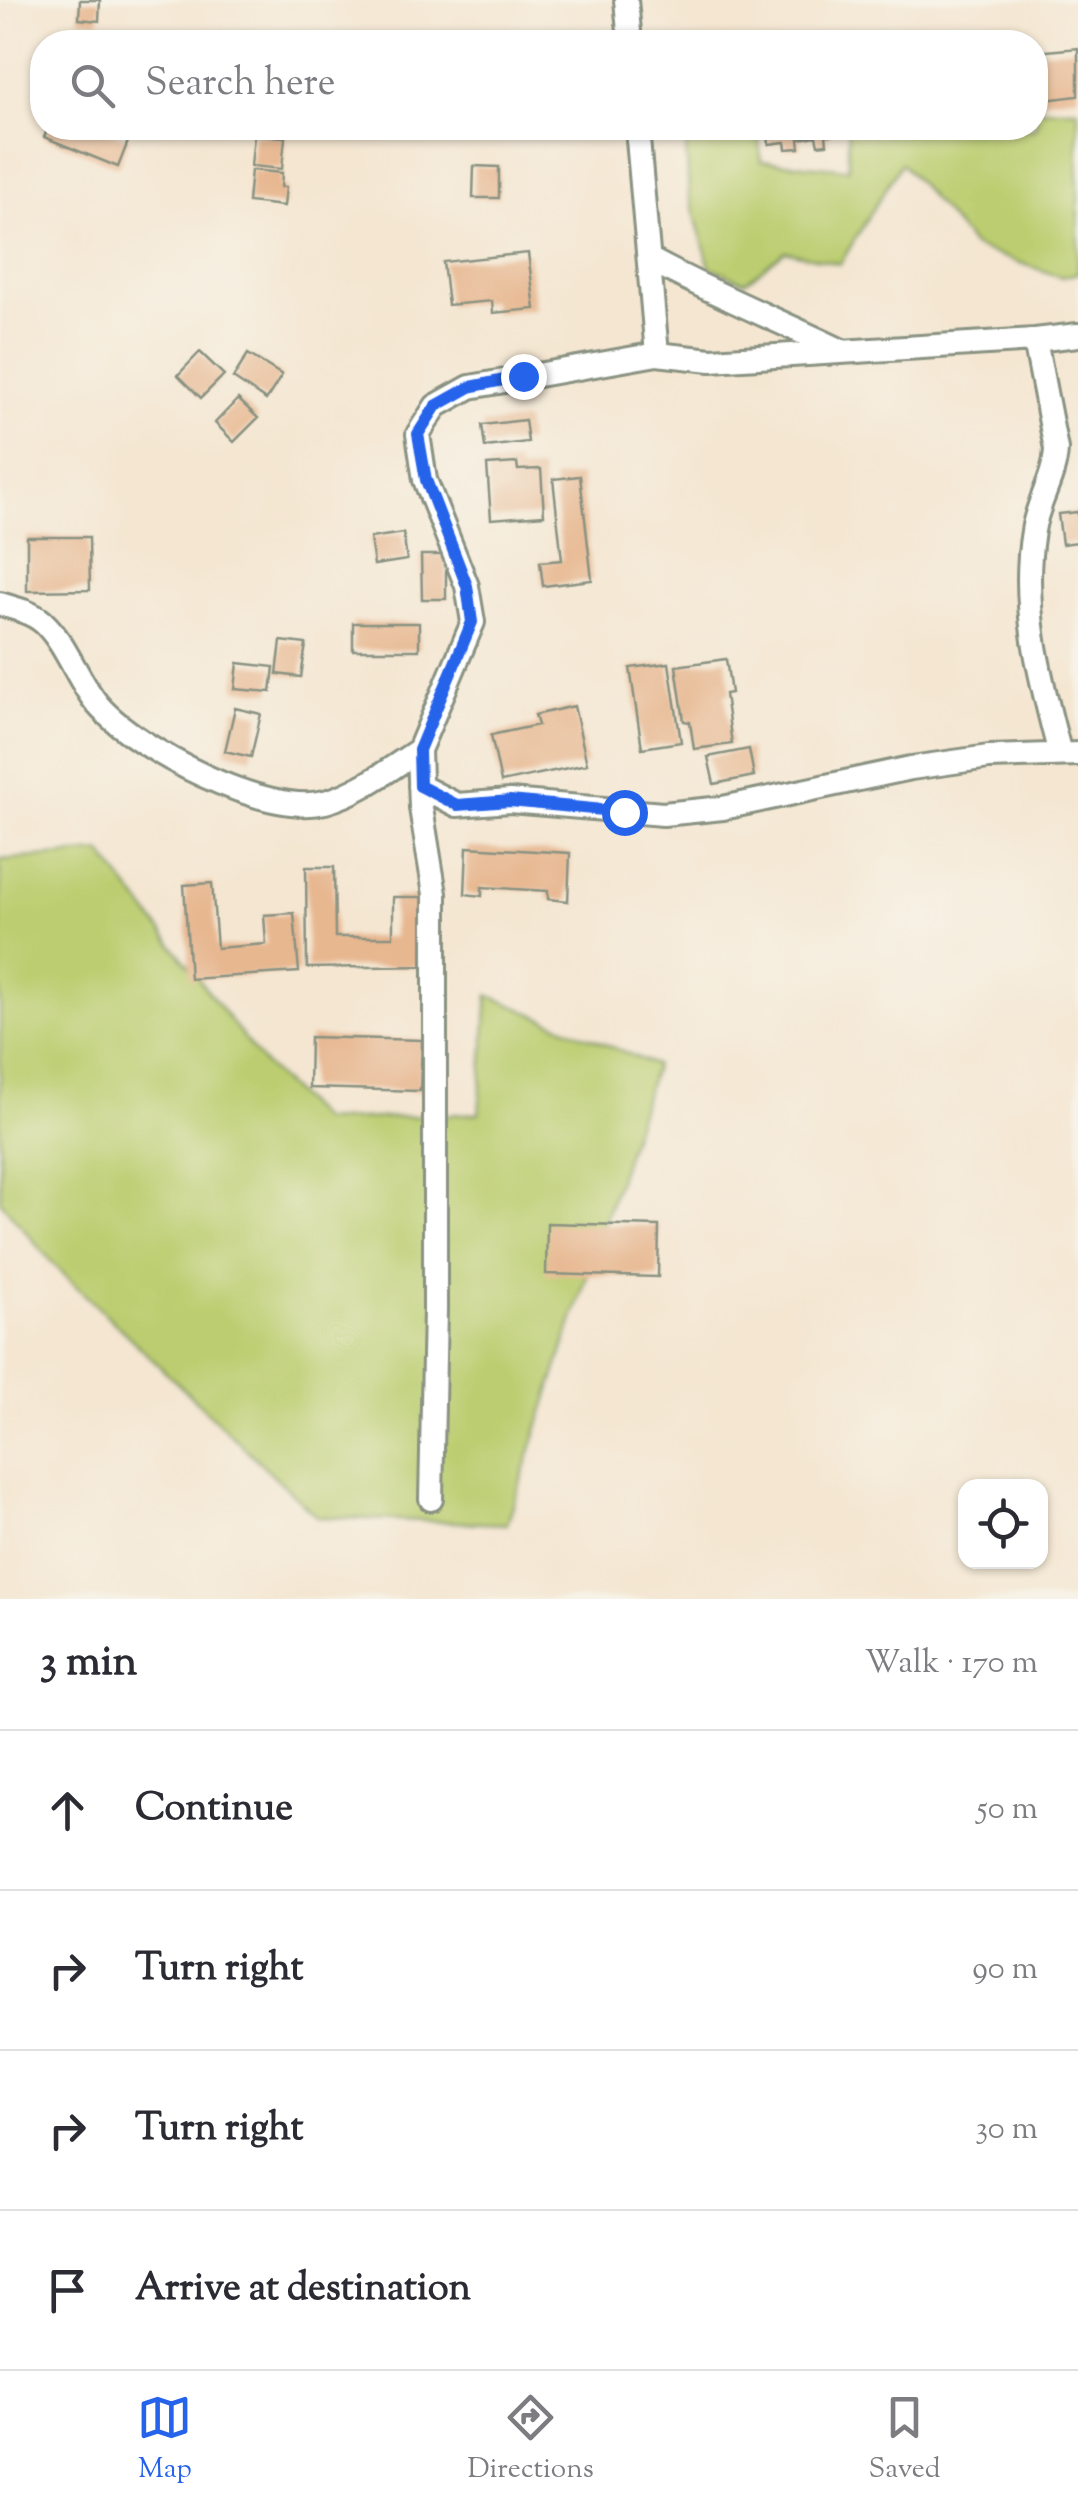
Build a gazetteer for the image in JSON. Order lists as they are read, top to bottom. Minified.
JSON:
{"page":{"search":"Search here","heading":["3 min","Walk · 170 m"],"list":[["Continue","50 m"],["Turn right","90 m"],["Turn right","30 m"],"Arrive at destination"],"nav":["Map","Directions","Saved"]}}
